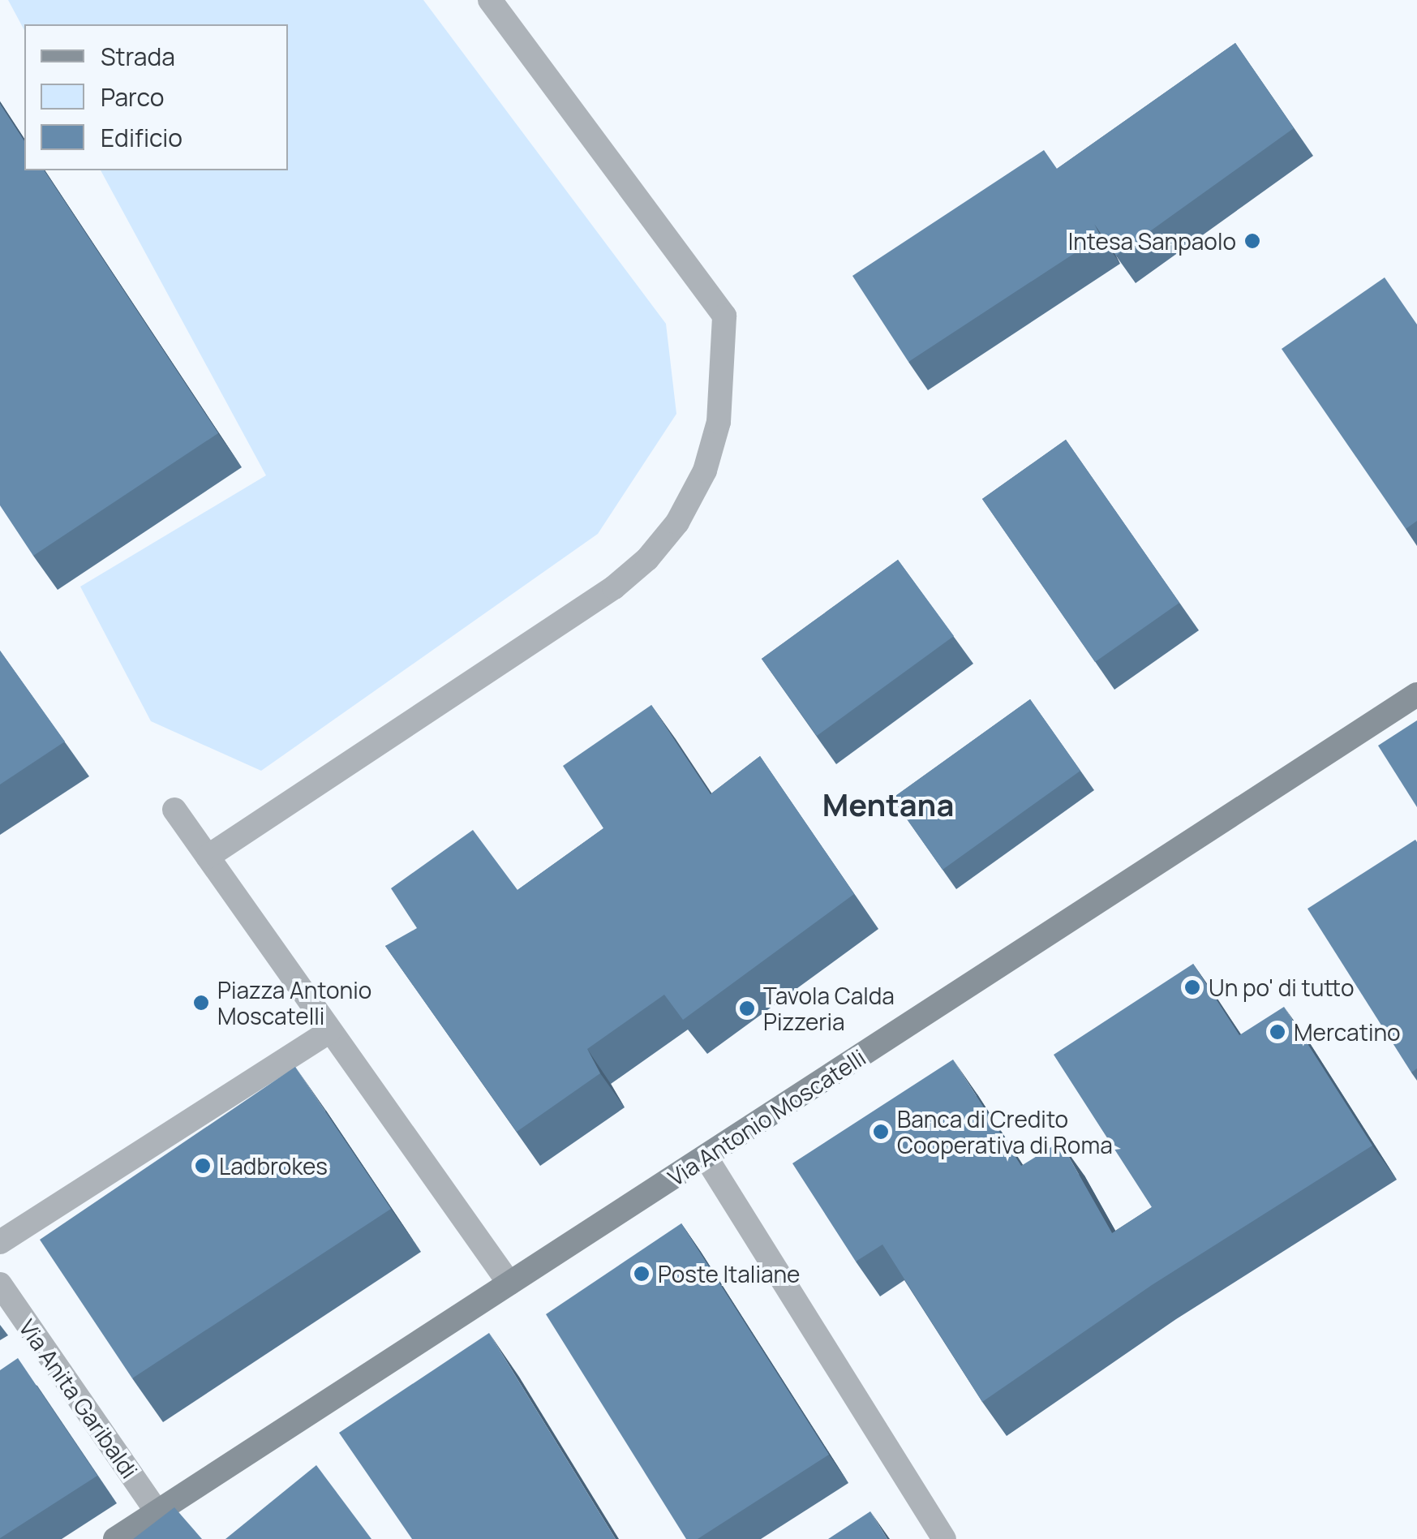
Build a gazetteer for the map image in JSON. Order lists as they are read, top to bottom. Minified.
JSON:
{"streets":{"street":["Via Antonio Moscatelli","Via Anita Garibaldi"]},"crossings":[["Via Antonio Moscatelli","Via Anita Garibaldi"]],"districts":["Mentana"],"places":["Intesa Sanpaolo","Un po' di tutto","Piazza Antonio Moscatelli","Tavola Calda Pizzeria","Mercatino","Banca di Credito Cooperativa di Roma","Ladbrokes","Poste Italiane"],"legend":["Strada","Parco","Edificio"]}
